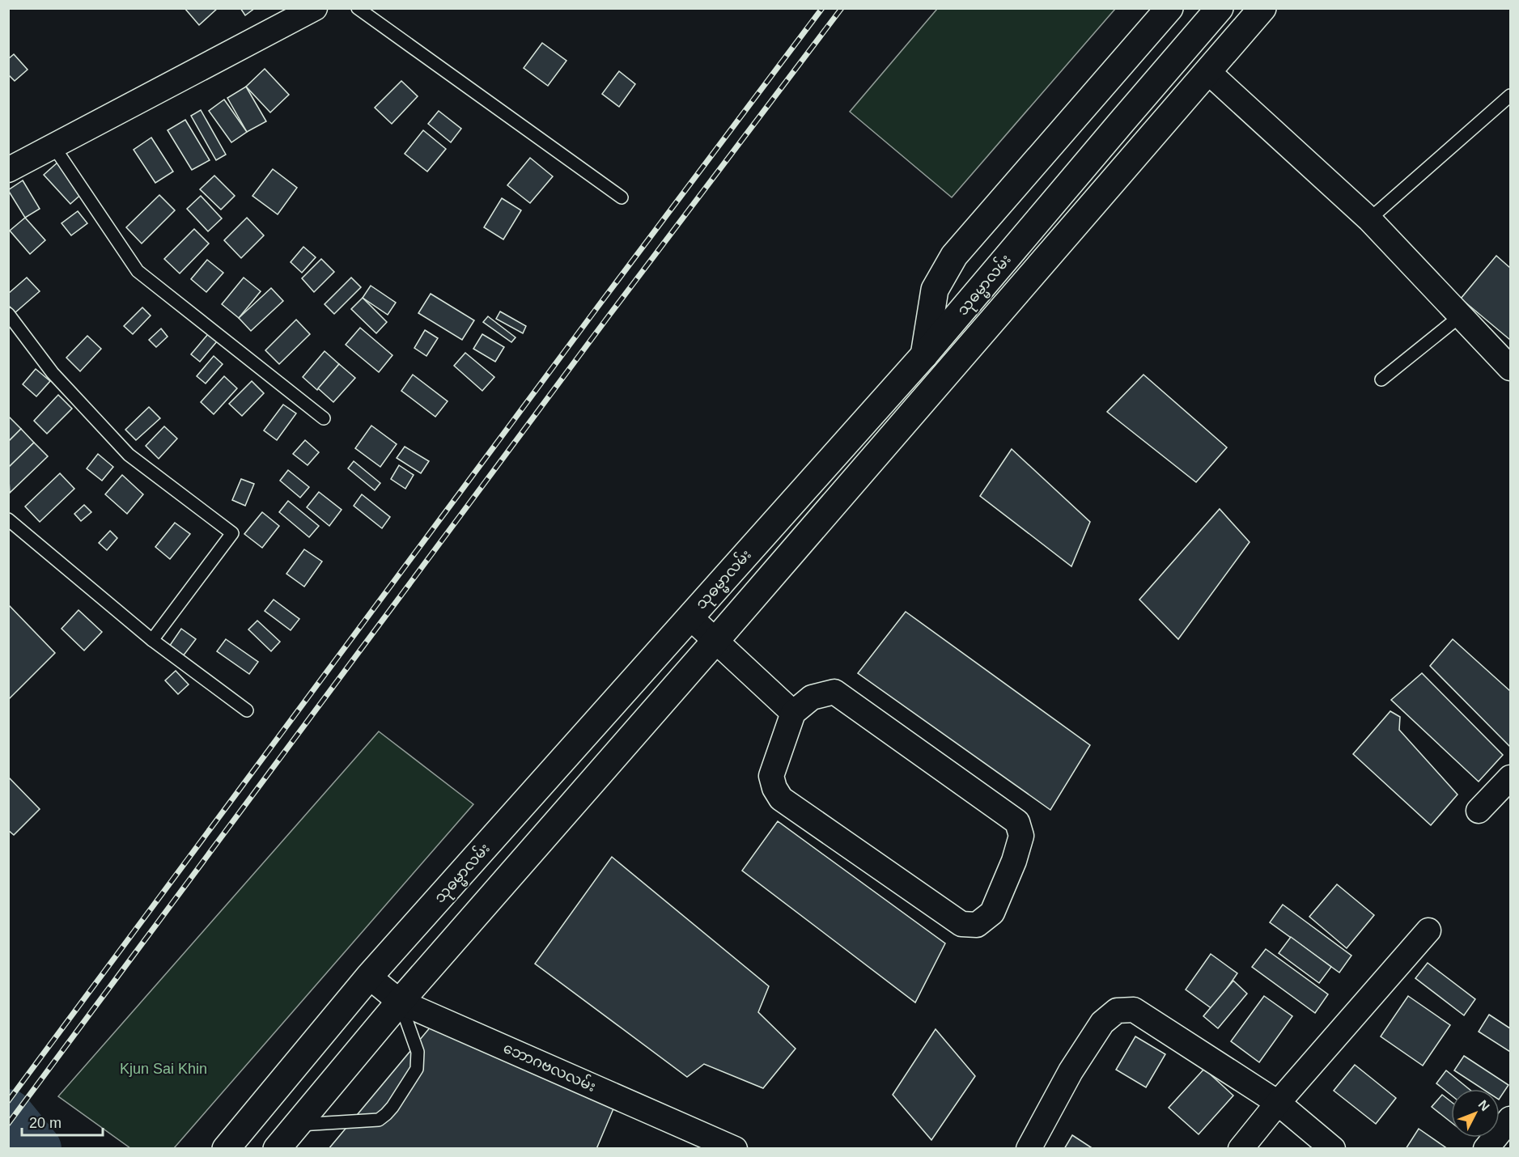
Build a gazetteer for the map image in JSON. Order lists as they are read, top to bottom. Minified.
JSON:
{"streets":{"main road":["သုဓမ္မာလမ်း"],"street":["ဘောဂဗလလမ်း"]},"crossings":[["သုဓမ္မာလမ်း","ဘောဂဗလလမ်း"]],"parks":["Kjun Sai Khin"],"scale_bar":"20 m","north":"top right"}
